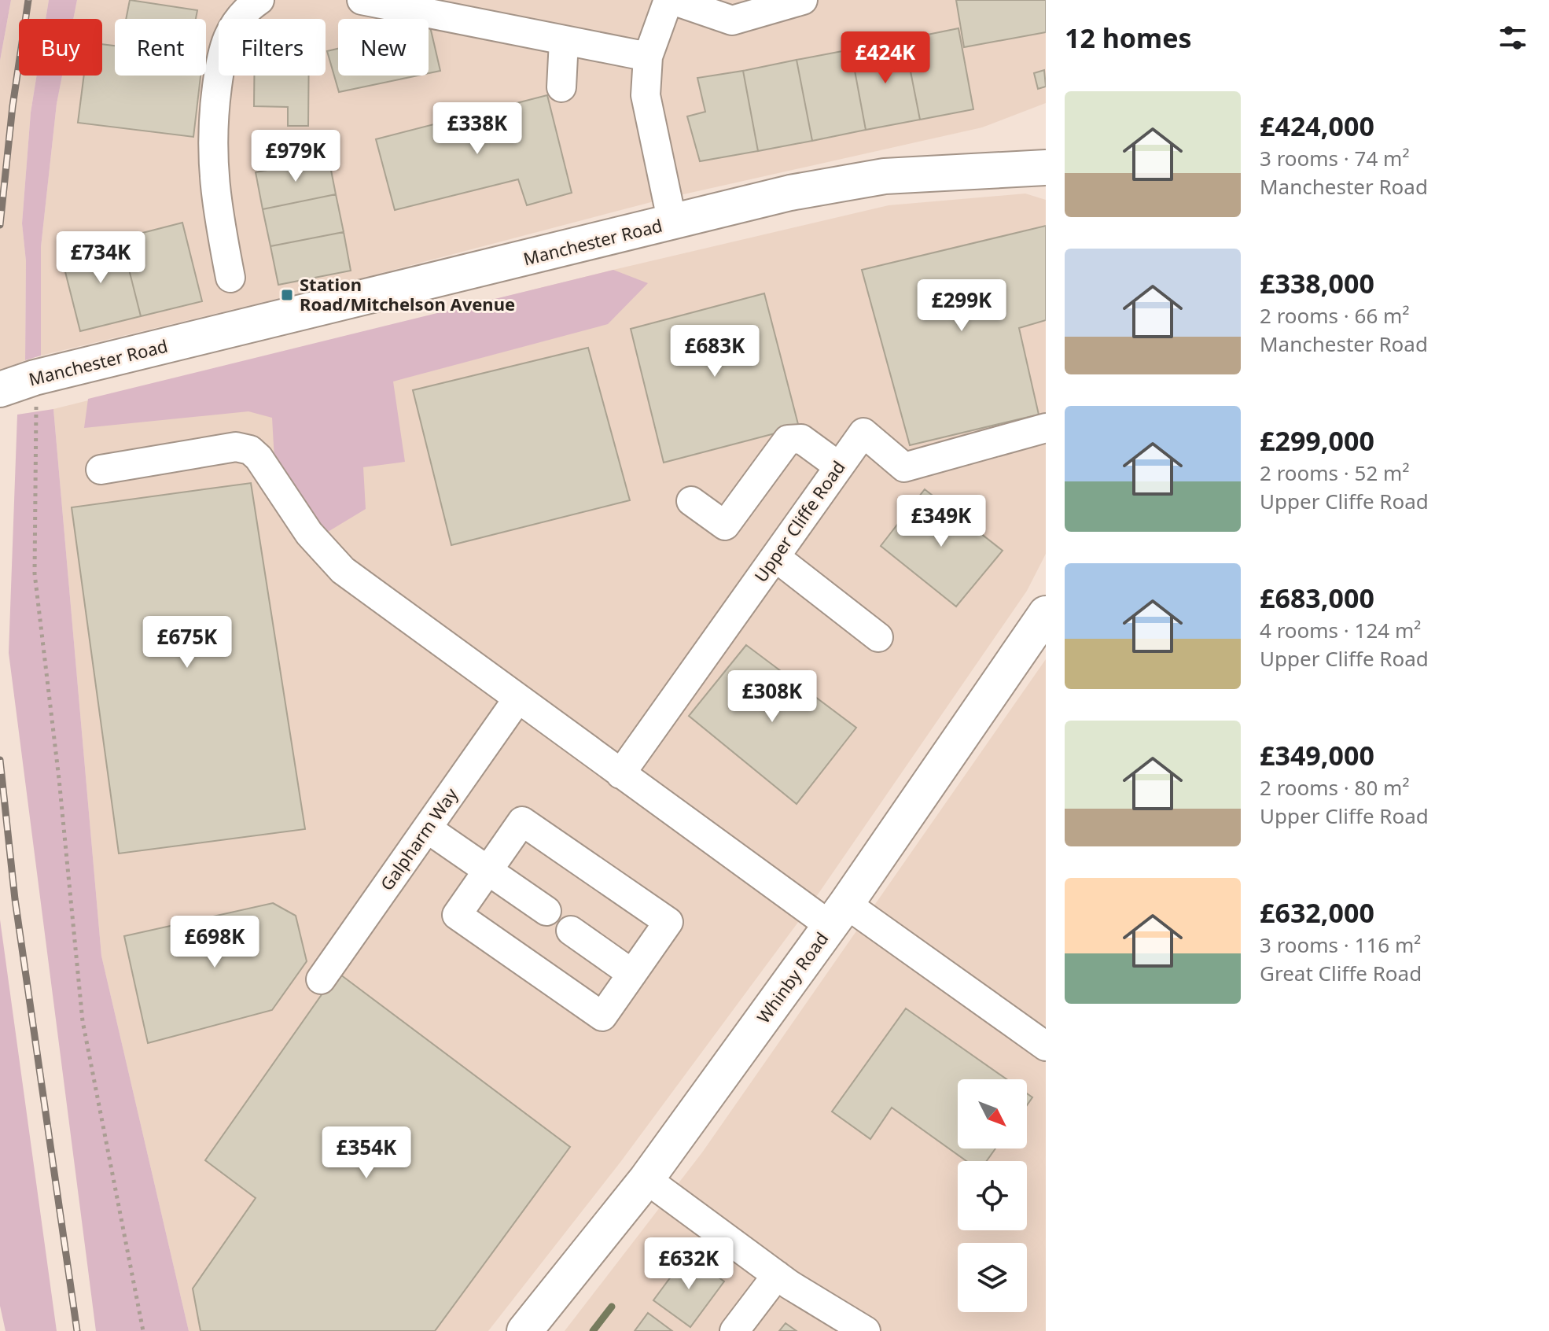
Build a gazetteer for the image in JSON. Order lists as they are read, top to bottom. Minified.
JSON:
{"streets":{"main road":["Manchester Road","Whinby Road"],"street":["Upper Cliffe Road","Galpharm Way"]},"places":{"transit":["Station Road/Mitchelson Avenue"]},"north":"bottom right","page":{"heading":"12 homes","chip":["Buy","Rent","Filters","New"],"price":["£424K","£338K","£979K","£734K","£299K","£683K","£349K","£675K","£308K","£698K","£354K","£632K"],"list":[{"name":"£424,000","note":"3 rooms · 74 m² · Manchester Road"},{"name":"£338,000","note":"2 rooms · 66 m² · Manchester Road"},{"name":"£299,000","note":"2 rooms · 52 m² · Upper Cliffe Road"},{"name":"£683,000","note":"4 rooms · 124 m² · Upper Cliffe Road"},{"name":"£349,000","note":"2 rooms · 80 m² · Upper Cliffe Road"},{"name":"£632,000","note":"3 rooms · 116 m² · Great Cliffe Road"}]}}
